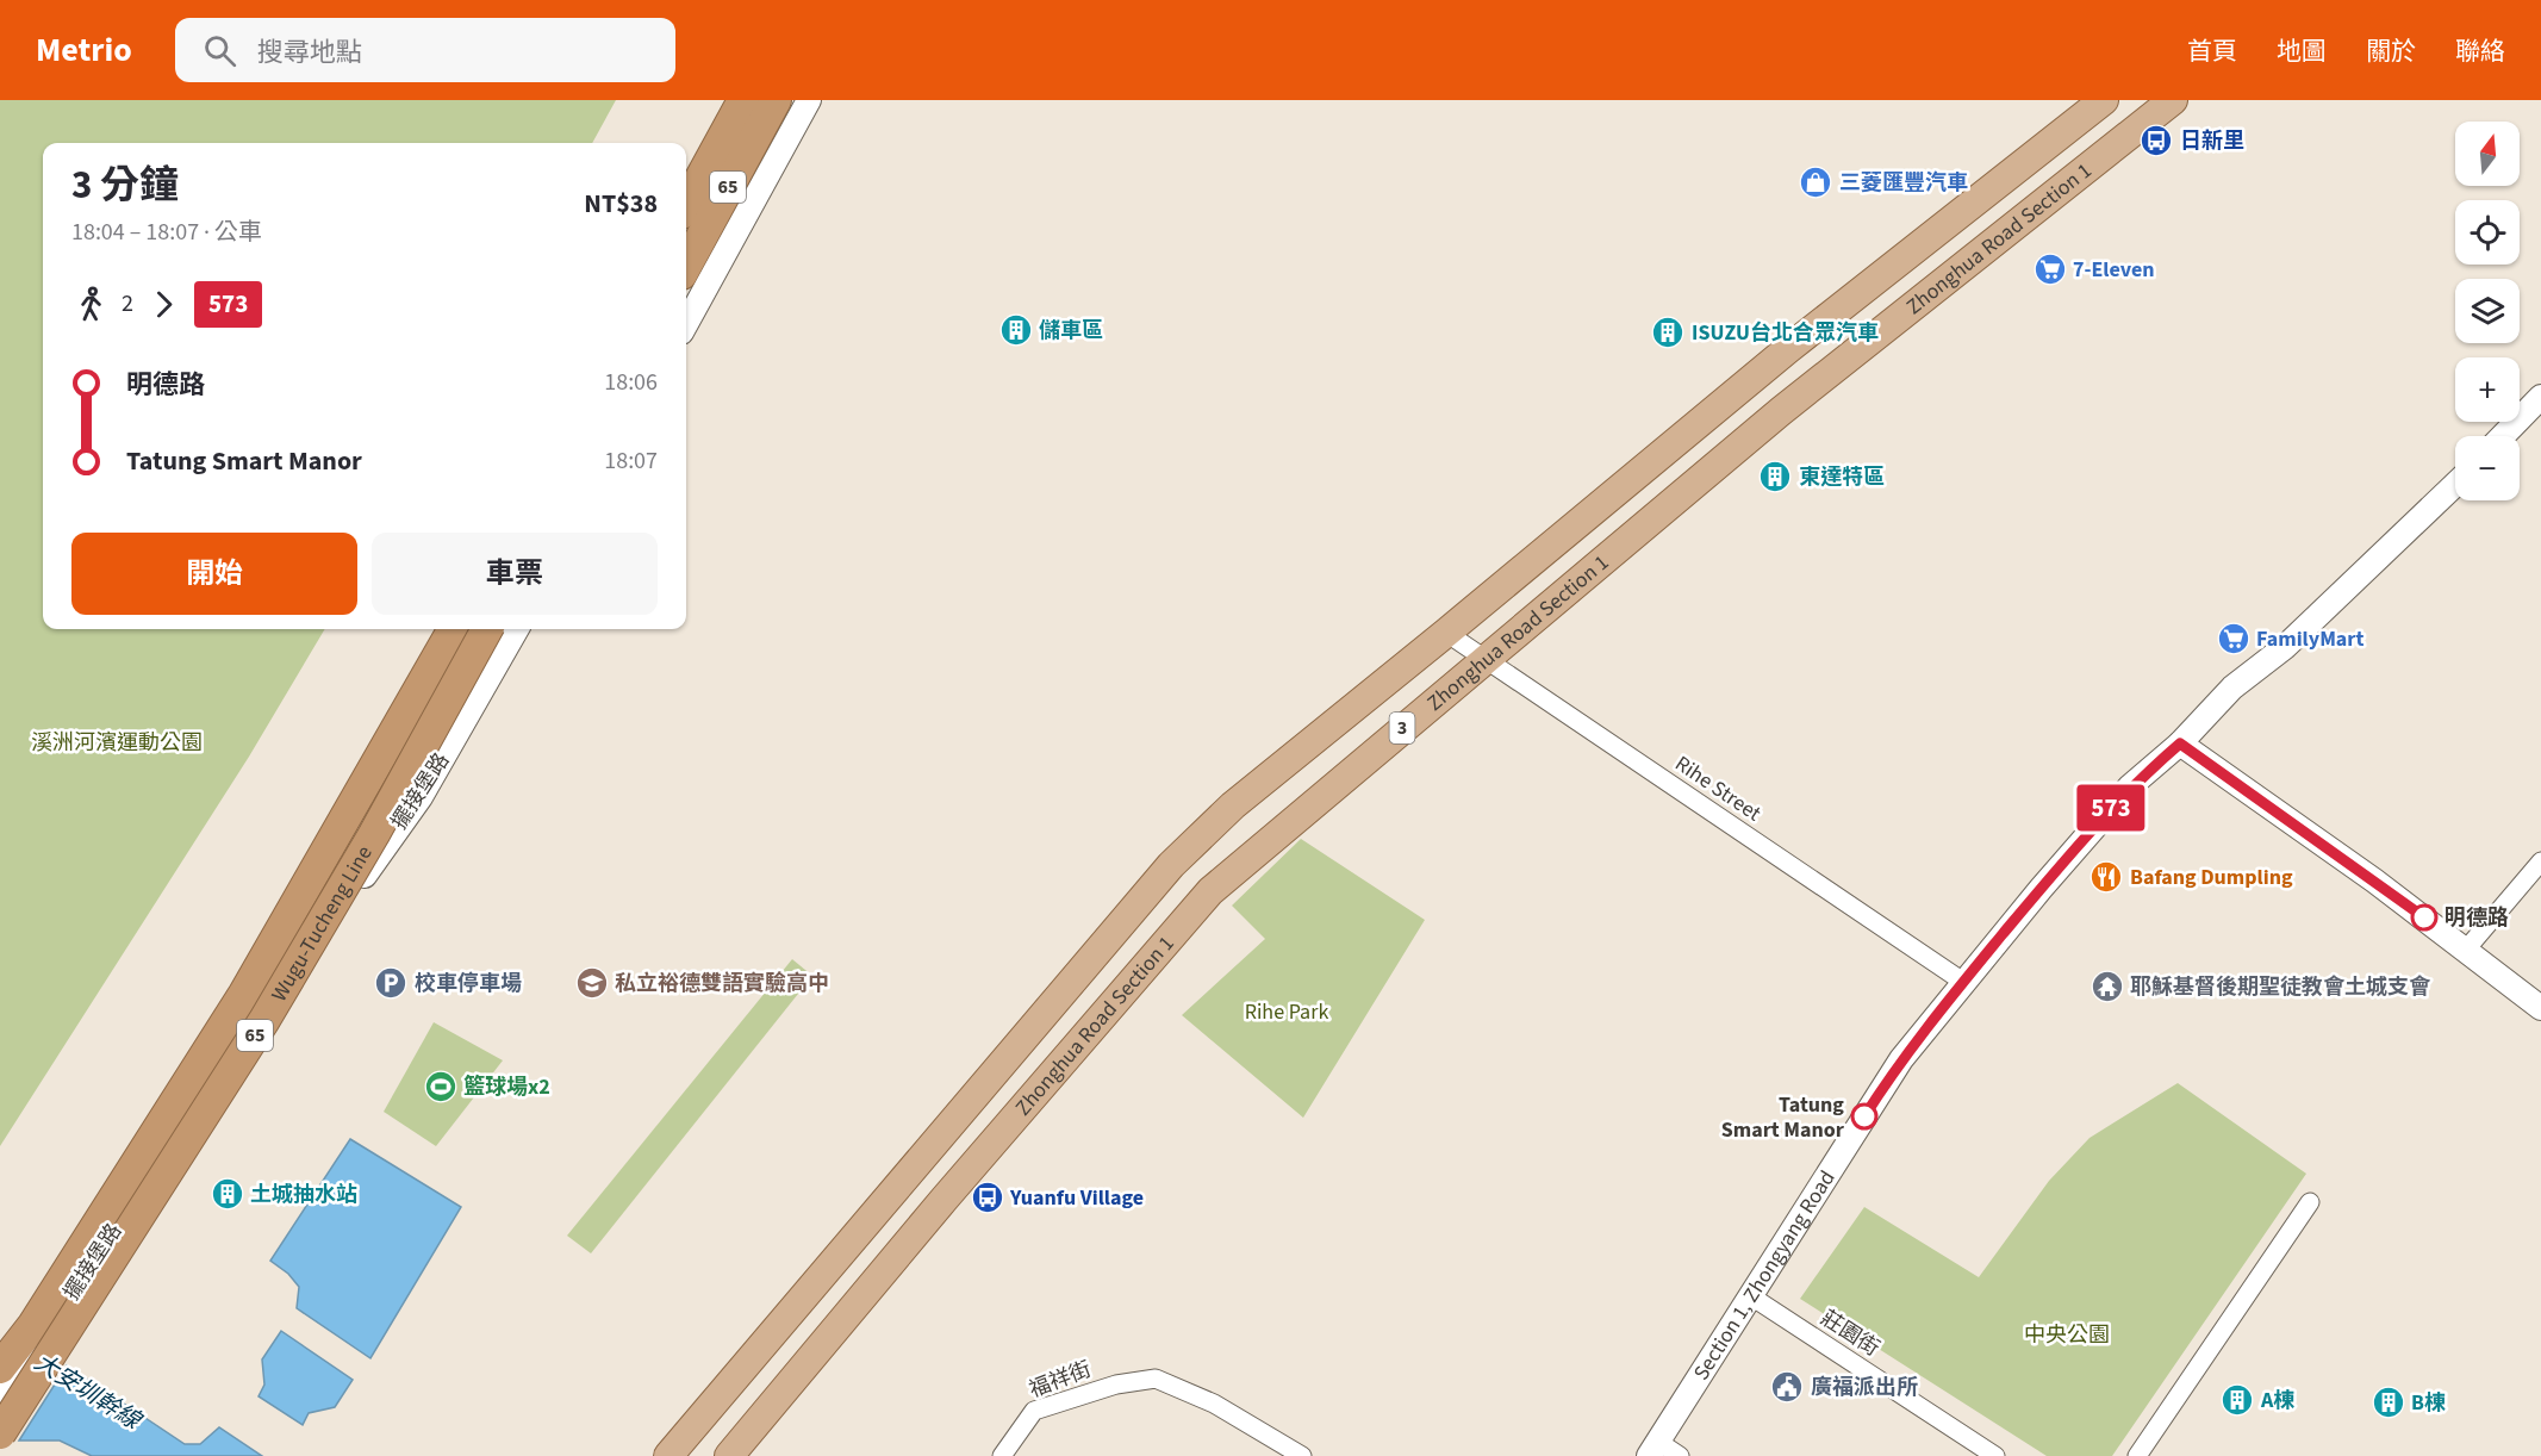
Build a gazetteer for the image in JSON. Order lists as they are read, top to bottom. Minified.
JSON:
{"streets":{"highway":["65","Wugu-Tucheng Line"],"main road":["Zhonghua Road Section 1","3"],"street":["Rihe Street","擺接堡路","Section 1, Zhongyang Road","莊園街","福祥街"]},"crossings":[["Zhonghua Road Section 1","Rihe Street"],["Rihe Street","Section 1, Zhongyang Road"],["Section 1, Zhongyang Road","莊園街"]],"water":["大安圳幹線"],"parks":["溪洲河濱運動公園","Rihe Park","中央公園"],"places":{"bus stop":["日新里","Yuanfu Village"],"shop":["三菱匯豐汽車"],"supermarket":["7-Eleven","FamilyMart"],"building":["儲車區","ISUZU台北合眾汽車","東達特區","土城抽水站","A棟","B棟"],"restaurant":["Bafang Dumpling"],"other":["明德路","Tatung Smart Manor"],"parking":["校車停車場"],"school or university":["私立裕德雙語實驗高中"],"temple":["耶穌基督後期聖徒教會土城支會"],"sports":["籃球場x2"],"public building":["廣福派出所"]},"lines":["bus line 573"],"north":"top","page":{"header":"Metrio","search":"搜尋地點","nav":["首頁","地圖","關於","聯絡"],"on_map":"573","map_buttons":["+","−"],"heading":["3 分鐘","18:04 – 18:07 · 公車","NT$38"],"legs":["2","573"],"list":[{"name":"明德路","value":"18:06"},{"name":"Tatung Smart Manor","value":"18:07"}],"buttons":["開始","車票"]}}
